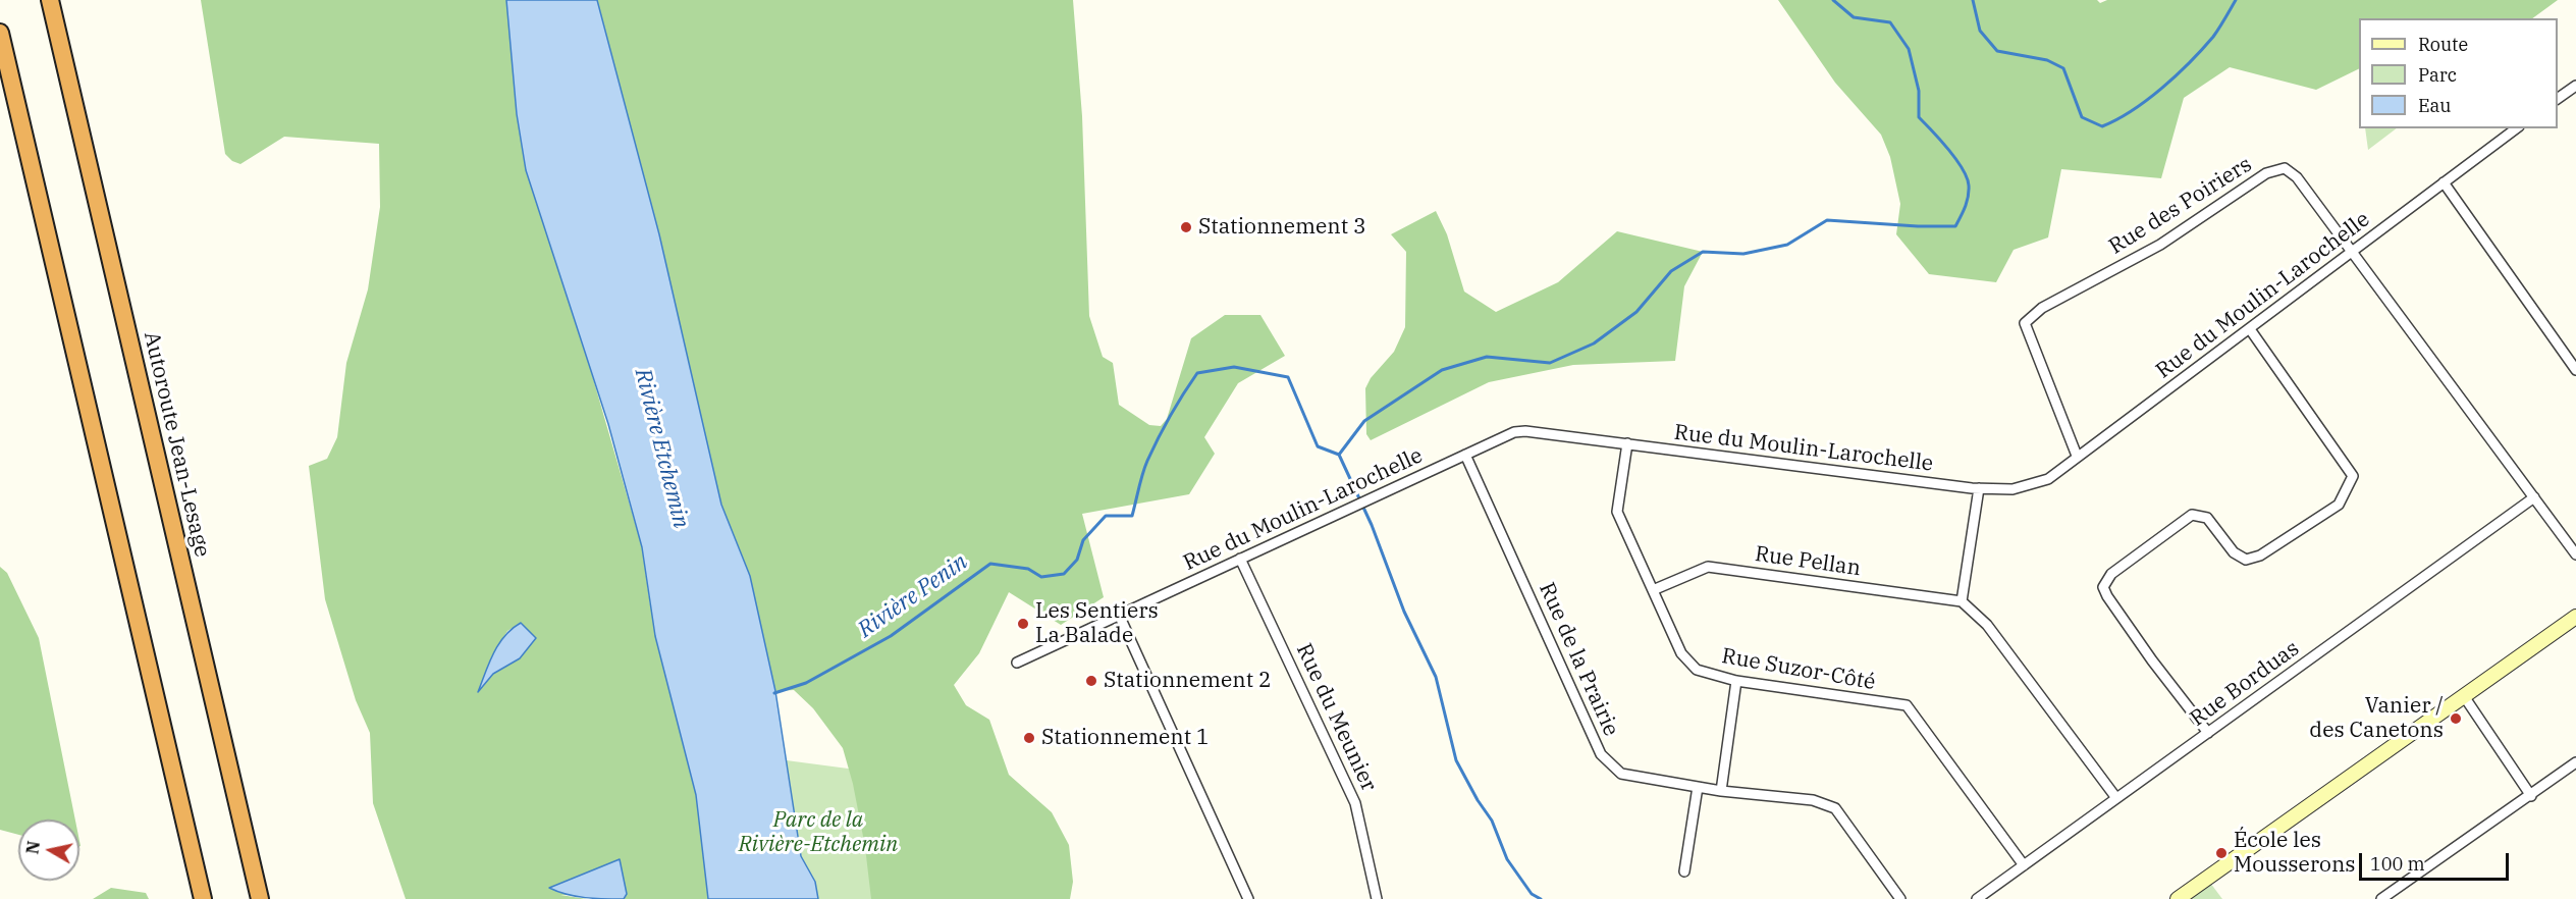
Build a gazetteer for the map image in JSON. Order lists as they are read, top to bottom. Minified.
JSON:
{"streets":{"highway":["Autoroute Jean-Lesage"],"street":["Rue des Poiriers","Rue du Moulin-Larochelle","Rue Pellan","Rue de la Prairie","Rue Suzor-Côté","Rue Borduas","Rue du Meunier"]},"crossings":[["Rue des Poiriers","Rue du Moulin-Larochelle"],["Rue des Poiriers","Rue Borduas"],["Rue du Moulin-Larochelle","Rue de la Prairie"],["Rue du Moulin-Larochelle","Rue Suzor-Côté"],["Rue du Moulin-Larochelle","Rue du Meunier"],["Rue Pellan","Rue Suzor-Côté"],["Rue Suzor-Côté","Rue Borduas"]],"water":["Rivière Etchemin","Rivière Penin"],"parks":["Parc de la Rivière-Etchemin"],"places":["Stationnement 3","Les Sentiers La Balade","Stationnement 2","Vanier / des Canetons","Stationnement 1","École les Mousserons"],"legend":["Route","Parc","Eau"],"scale_bar":"100 m","north":"left"}
